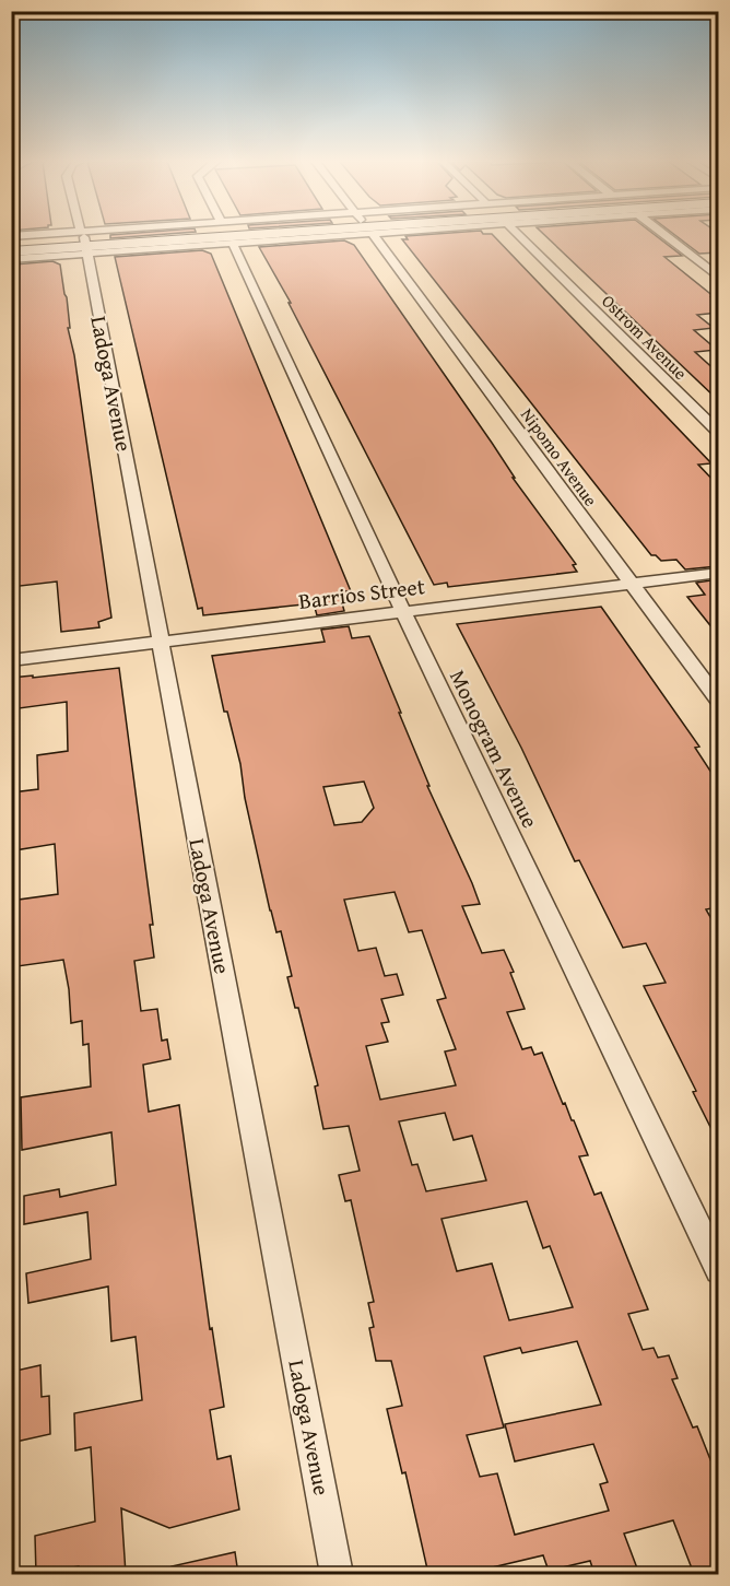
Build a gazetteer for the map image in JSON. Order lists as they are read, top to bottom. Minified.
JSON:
{"streets":{"street":["Ostrom Avenue","Ladoga Avenue","Nipomo Avenue","Barrios Street","Monogram Avenue"]},"crossings":[["Ladoga Avenue","Barrios Street"],["Nipomo Avenue","Barrios Street"],["Barrios Street","Monogram Avenue"]]}
